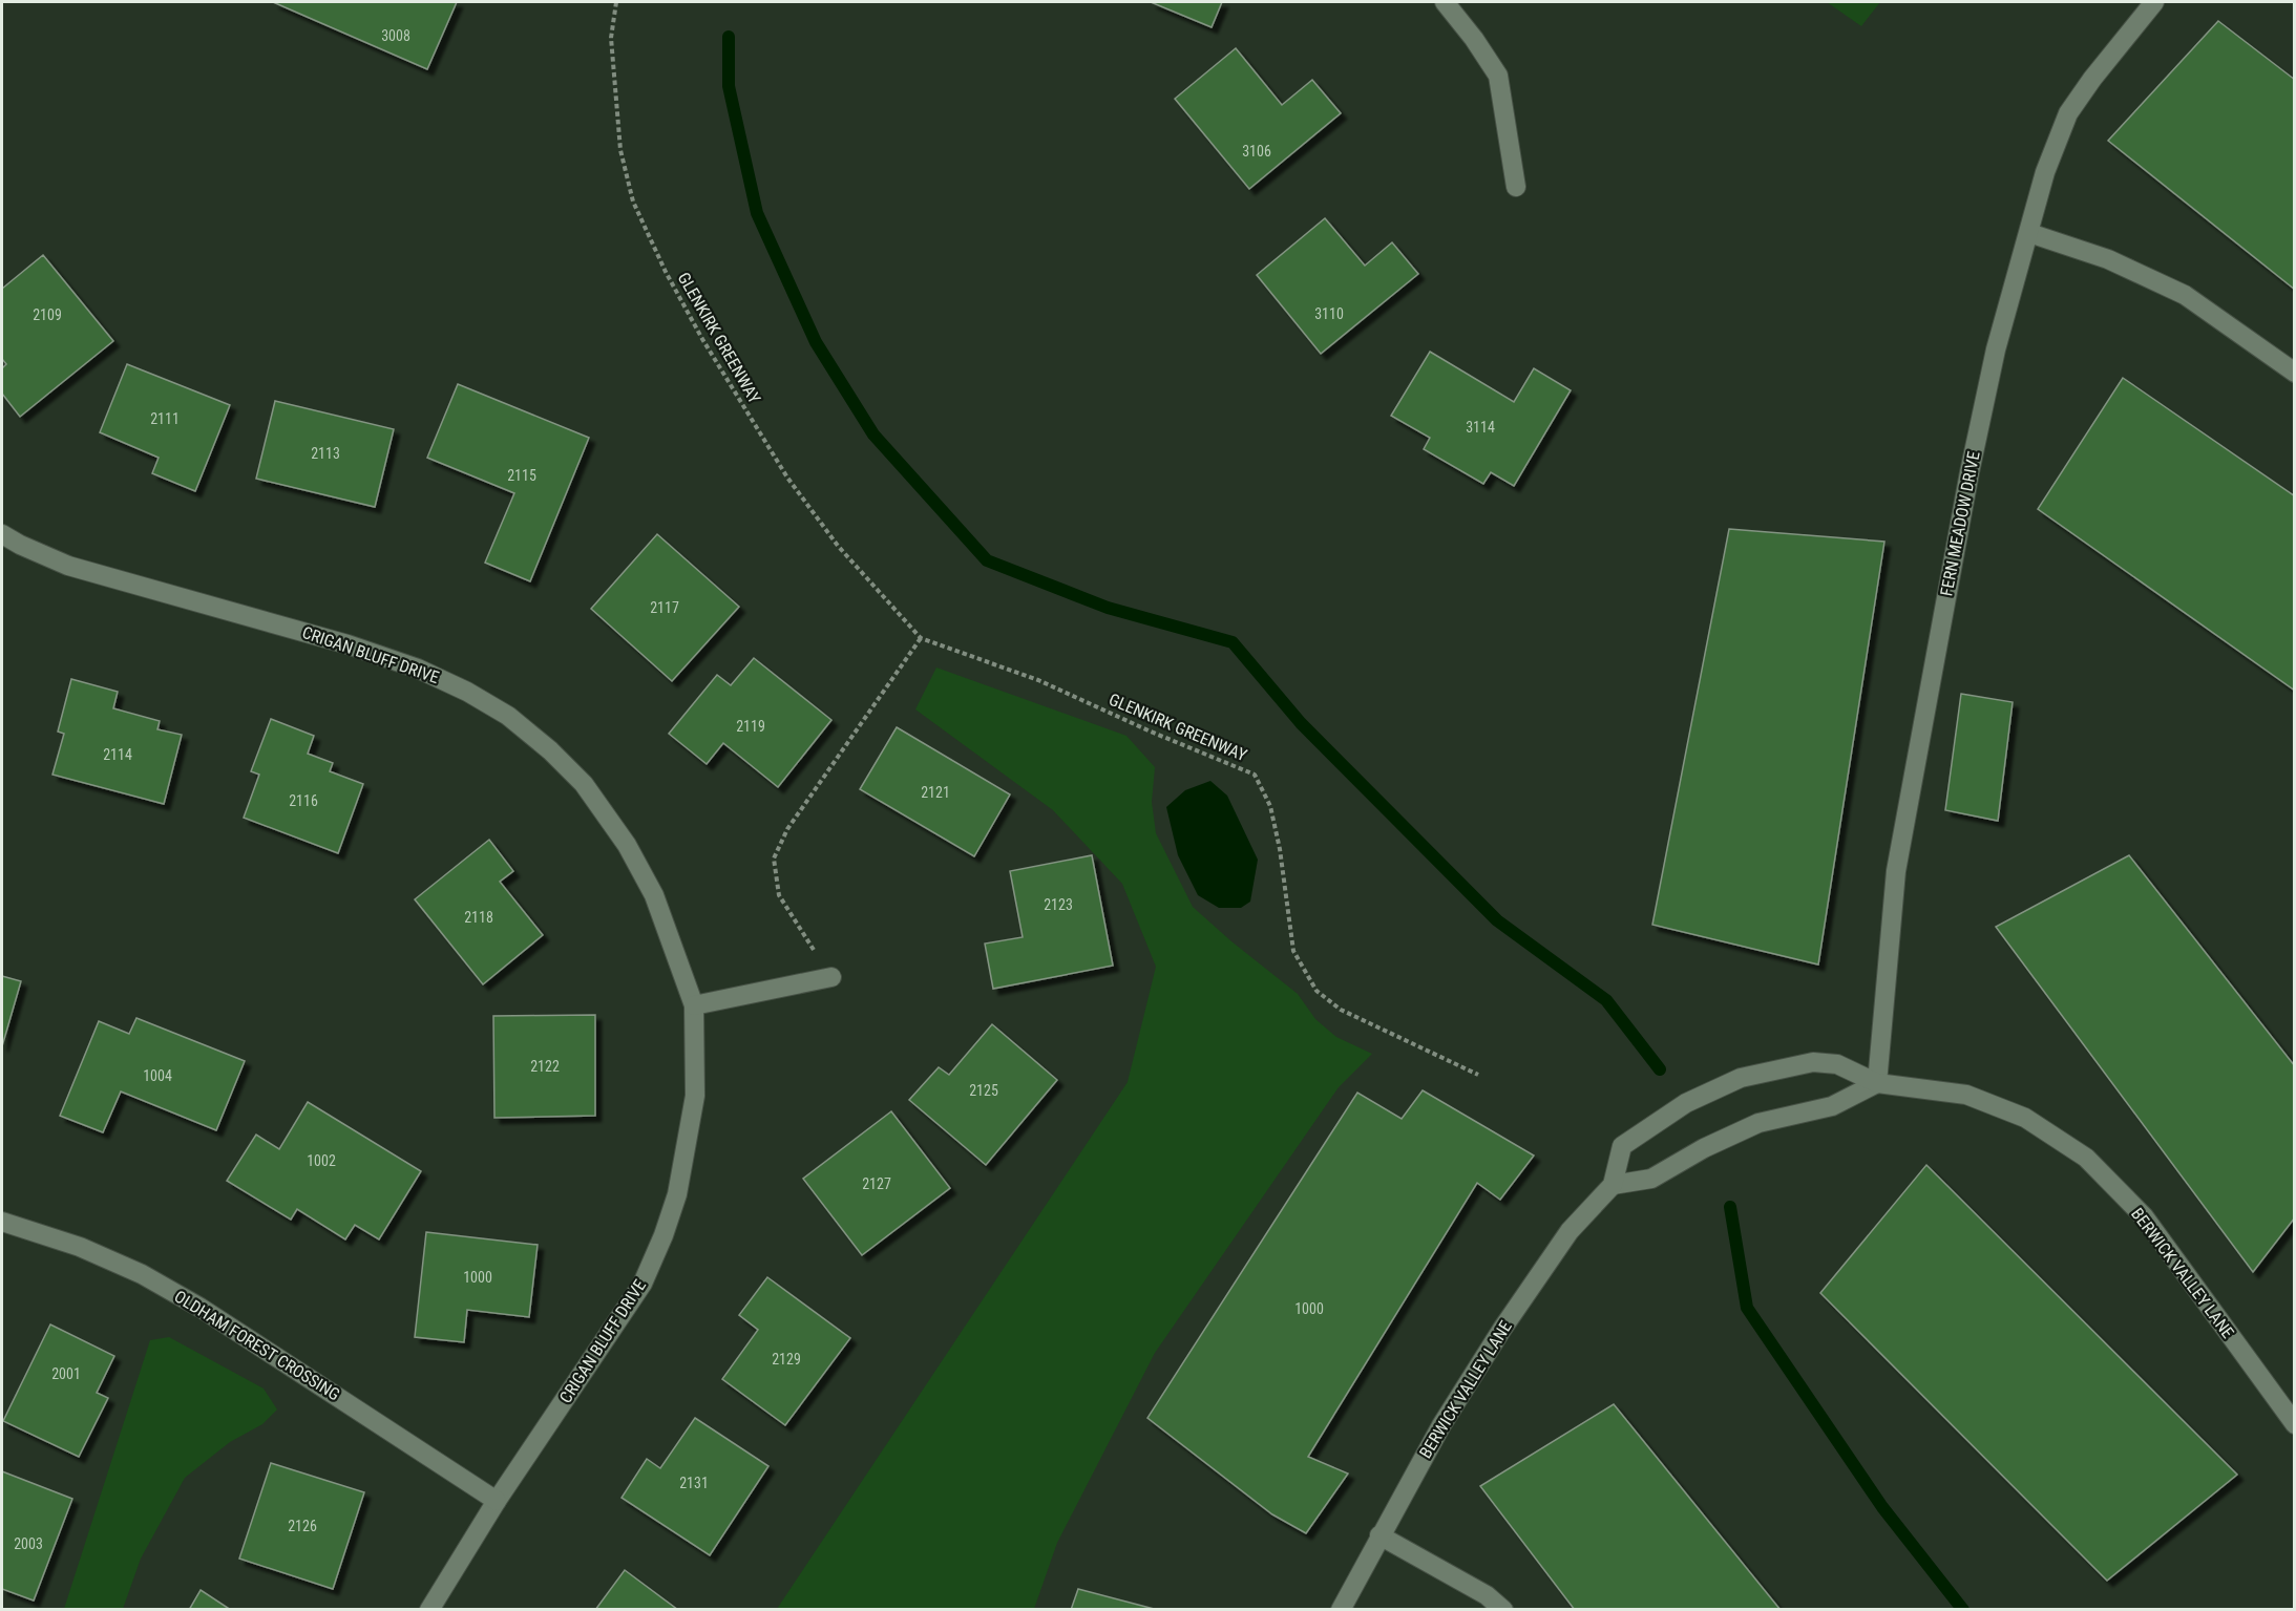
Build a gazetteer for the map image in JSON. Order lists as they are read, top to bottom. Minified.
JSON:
{"streets":{"street":["FERN MEADOW DRIVE","CRIGAN BLUFF DRIVE","BERWICK VALLEY LANE","OLDHAM FOREST CROSSING"],"path":["GLENKIRK GREENWAY"]},"crossings":[["FERN MEADOW DRIVE","BERWICK VALLEY LANE"],["CRIGAN BLUFF DRIVE","OLDHAM FOREST CROSSING"]],"house_numbers":["3008","3106","3110","2109","2111","3114","2113","2115","2117","2119","2114","2121","2116","2123","2118","2122","1004","2125","1002","2127","1000","1000","2129","2001","2131","2126","2003"]}
